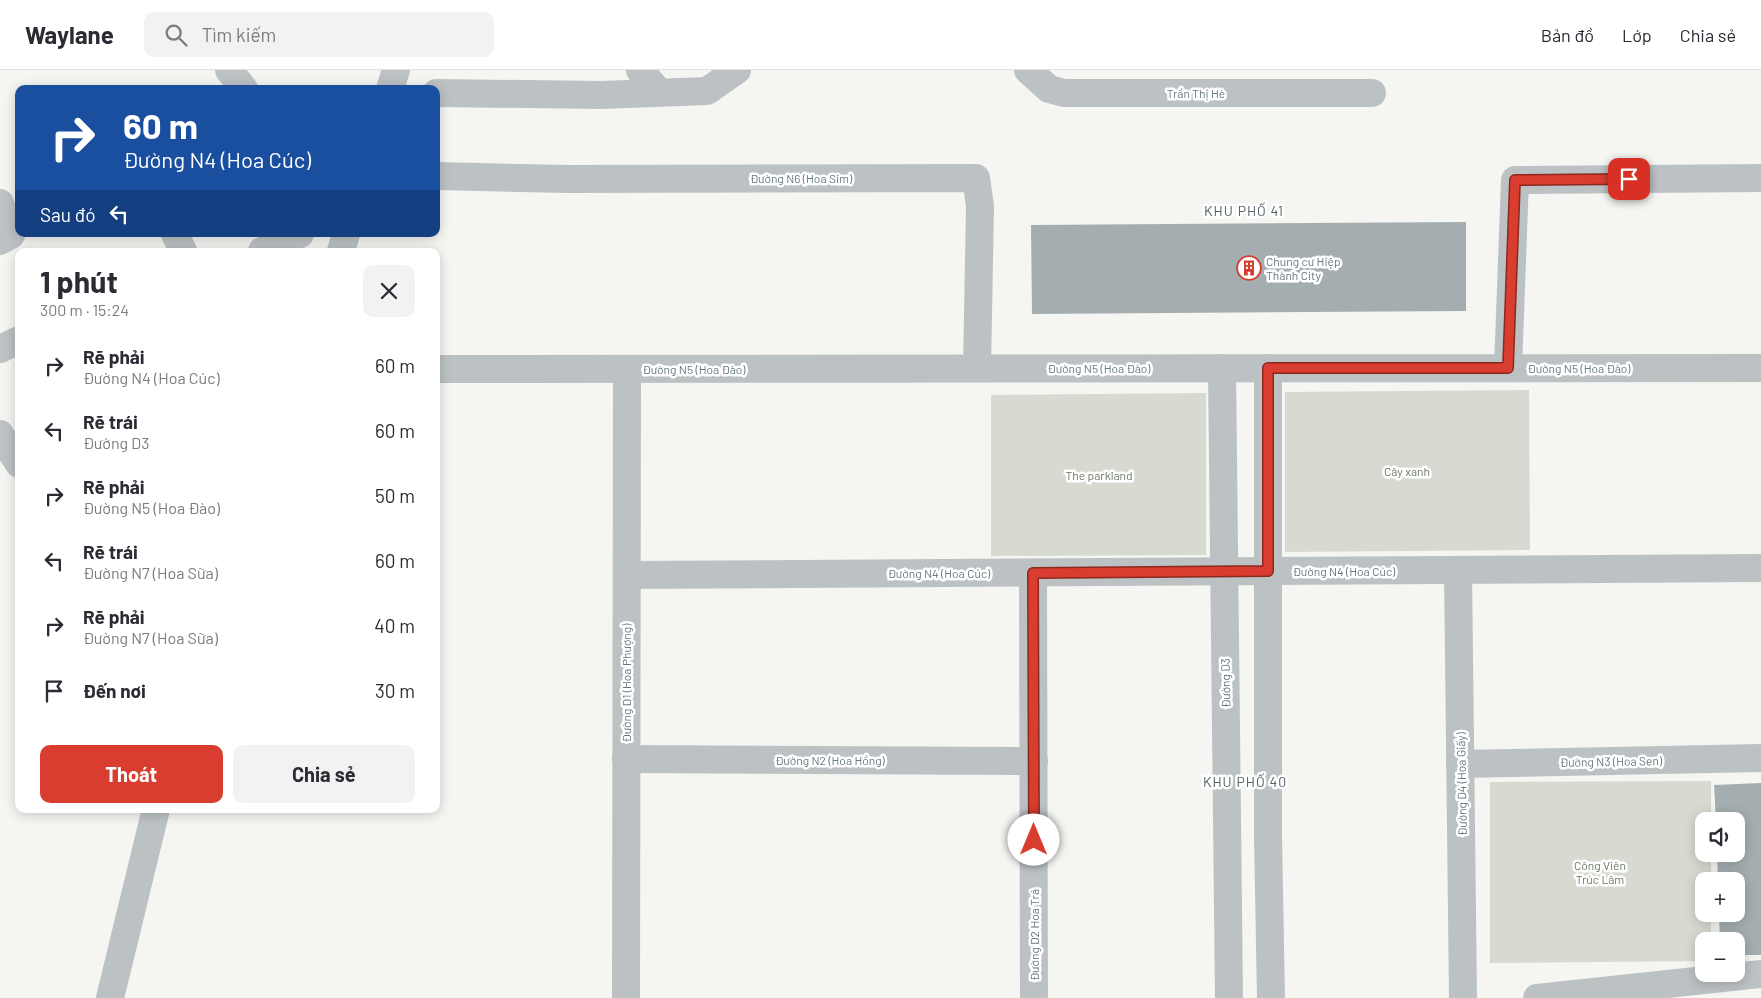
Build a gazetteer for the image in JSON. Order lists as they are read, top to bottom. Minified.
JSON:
{"streets":{"street":["Trần Thị Hè","Đường N6 (Hoa Sim)","Đường N5 (Hoa Đào)","Đường N4 (Hoa Cúc)","Đường D1 (Hoa Phượng)","Đường D3","Đường N2 (Hoa Hồng)","Đường N3 (Hoa Sen)","Đường D4 (Hoa Giấy)","Đường D2 Hoa Trá"]},"crossings":[["Đường N6 (Hoa Sim)","Đường N5 (Hoa Đào)"],["Đường N5 (Hoa Đào)","Đường D1 (Hoa Phượng)"],["Đường N5 (Hoa Đào)","Đường D3"],["Đường N4 (Hoa Cúc)","Đường D1 (Hoa Phượng)"],["Đường N4 (Hoa Cúc)","Đường D3"],["Đường N4 (Hoa Cúc)","Đường D4 (Hoa Giấy)"],["Đường N4 (Hoa Cúc)","Đường D2 Hoa Trá"],["Đường D1 (Hoa Phượng)","Đường N2 (Hoa Hồng)"],["Đường N2 (Hoa Hồng)","Đường D2 Hoa Trá"],["Đường N3 (Hoa Sen)","Đường D4 (Hoa Giấy)"]],"districts":["KHU PHỐ 41","KHU PHỐ 40"],"parks":["Cây xanh","The parkland","Công Viên Trúc Lâm"],"places":{"building":["Chung cư Hiệp Thành City"]},"page":{"header":"Waylane","search":"Tìm kiếm","nav":["Bản đồ","Lớp","Chia sẻ"],"turn":["60 m","Đường N4 (Hoa Cúc)"],"then":"Sau đó","heading":["1 phút","300 m · 15:24"],"list":[{"name":"Rẽ phải","note":"Đường N4 (Hoa Cúc)","value":"60 m"},{"name":"Rẽ trái","note":"Đường D3","value":"60 m"},{"name":"Rẽ phải","note":"Đường N5 (Hoa Đào)","value":"50 m"},{"name":"Rẽ trái","note":"Đường N7 (Hoa Sữa)","value":"60 m"},{"name":"Rẽ phải","note":"Đường N7 (Hoa Sữa)","value":"40 m"},{"name":"Đến nơi","value":"30 m"}],"buttons":["Thoát","Chia sẻ"],"map_buttons":["+","−"]}}
